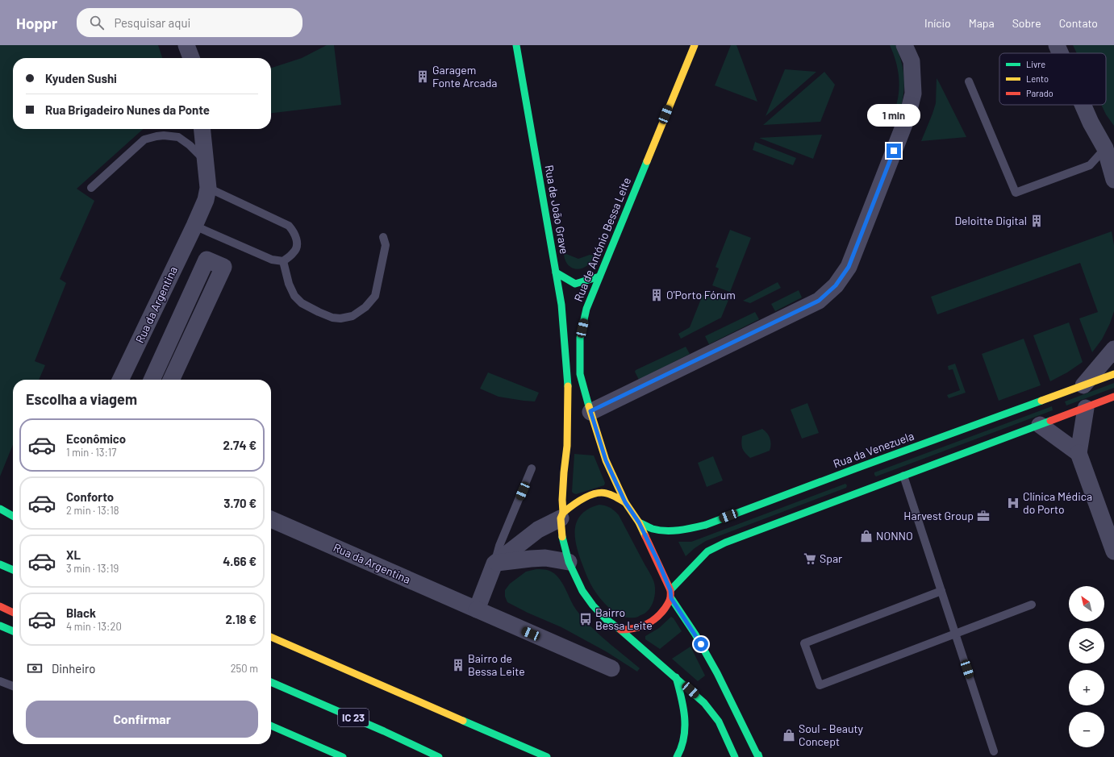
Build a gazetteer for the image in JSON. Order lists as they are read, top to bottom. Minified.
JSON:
{"streets":{"main road":["Rua de João Grave","Rua de António Bessa Leite","Rua da Venezuela","IC 23"],"street":["Rua da Argentina"]},"crossings":[["Rua de António Bessa Leite","Rua da Venezuela"]],"places":{"building":["Garagem Fonte Arcada","Deloitte Digital","O'Porto Fórum","Bairro de Bessa Leite"],"hospital":["Clínica Médica do Porto"],"office":["Harvest Group"],"shop":["NONNO","Soul - Beauty Concept"],"supermarket":["Spar"],"bus stop":["Bairro Bessa Leite"]},"legend":["Livre","Lento","Parado"],"north":"top left","page":{"header":"Hoppr","search":"Pesquisar aqui","nav":["Início","Mapa","Sobre","Contato"],"banner":["Kyuden Sushi","Rua Brigadeiro Nunes da Ponte"],"bubble":"1 min","heading":"Escolha a viagem","list":[{"name":"Econômico","note":"1 min · 13:17","value":"2.74 €"},{"name":"Conforto","note":"2 min · 13:18","value":"3.70 €"},{"name":"XL","note":"3 min · 13:19","value":"4.66 €"},{"name":"Black","note":"4 min · 13:20","value":"2.18 €"}],"map_buttons":["+","−"],"pay":["Dinheiro","250 m"],"buttons":"Confirmar"}}
